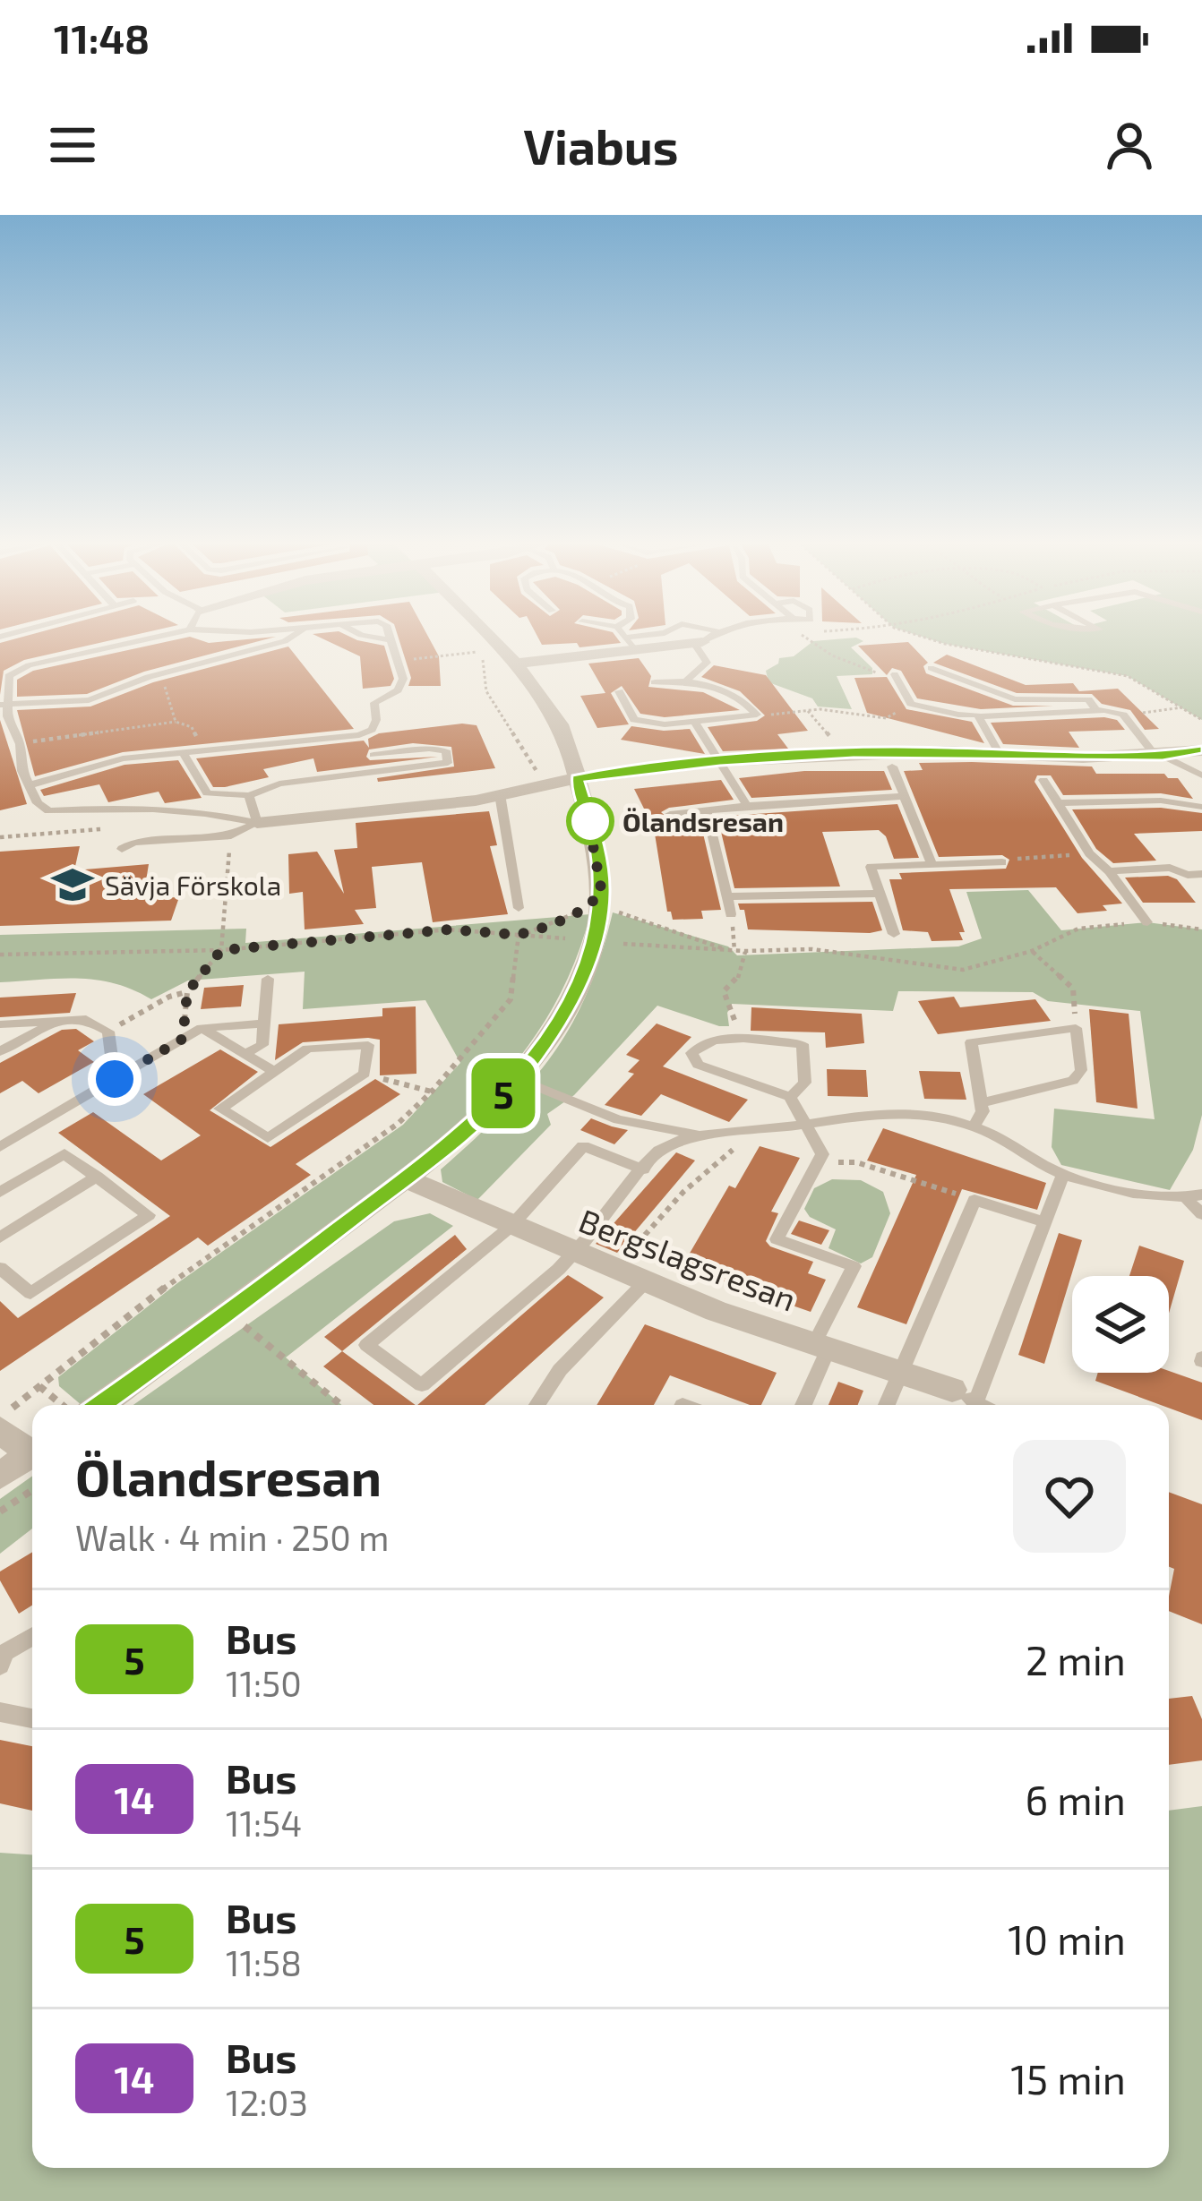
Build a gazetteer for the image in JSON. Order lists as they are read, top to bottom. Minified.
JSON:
{"streets":{"street":["Bergslagsresan"]},"places":{"other":["Ölandsresan"],"school or university":["Sävja Förskola"]},"lines":["bus line 5"],"page":{"status":"11:48","header":"Viabus","on_map":"5","heading":["Ölandsresan","Walk · 4 min · 250 m"],"list":[{"mark":"5","name":"Bus","note":"11:50","value":"2 min"},{"mark":"14","name":"Bus","note":"11:54","value":"6 min"},{"mark":"5","name":"Bus","note":"11:58","value":"10 min"},{"mark":"14","name":"Bus","note":"12:03","value":"15 min"}]}}
